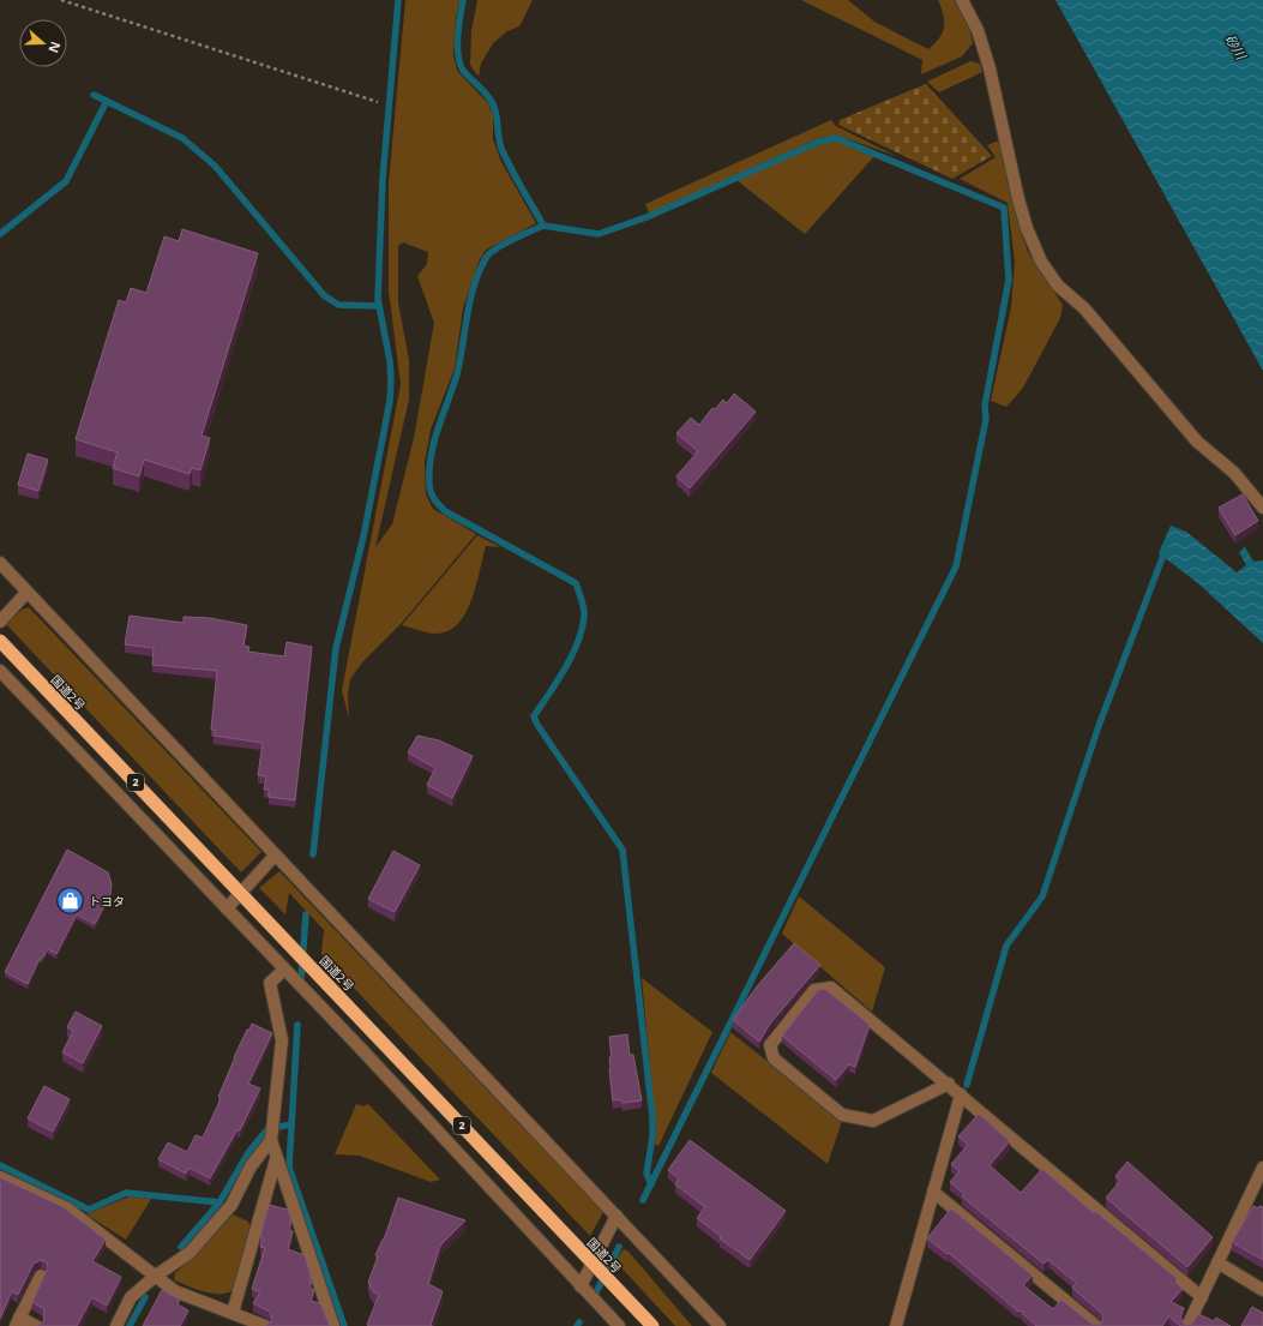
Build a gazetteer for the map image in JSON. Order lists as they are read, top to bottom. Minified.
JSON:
{"streets":{"highway":["国道2号","2"]},"water":["砂川"],"places":{"shop":["トヨタ"]},"north":"right"}
